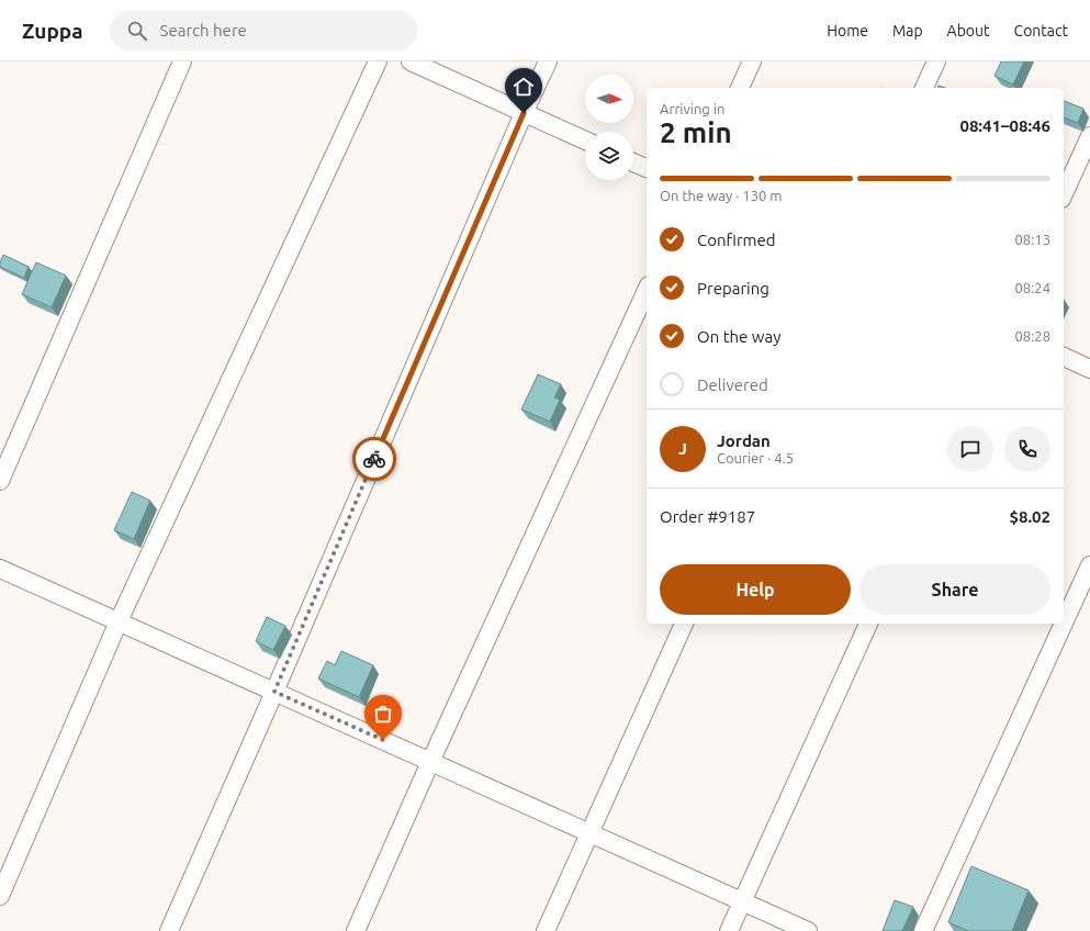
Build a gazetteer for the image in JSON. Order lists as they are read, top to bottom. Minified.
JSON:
{"north":"right","page":{"header":"Zuppa","search":"Search here","nav":["Home","Map","About","Contact"],"heading":["2 min","Arriving in","08:41–08:46"],"panel":["Jordan","Courier · 4.5","Order #9187","$8.02"],"bar":"On the way · 130 m","list":[["Confirmed","08:13"],["Preparing","08:24"],["On the way","08:28"],"Delivered"],"round":"J","buttons":["Help","Share"]}}
